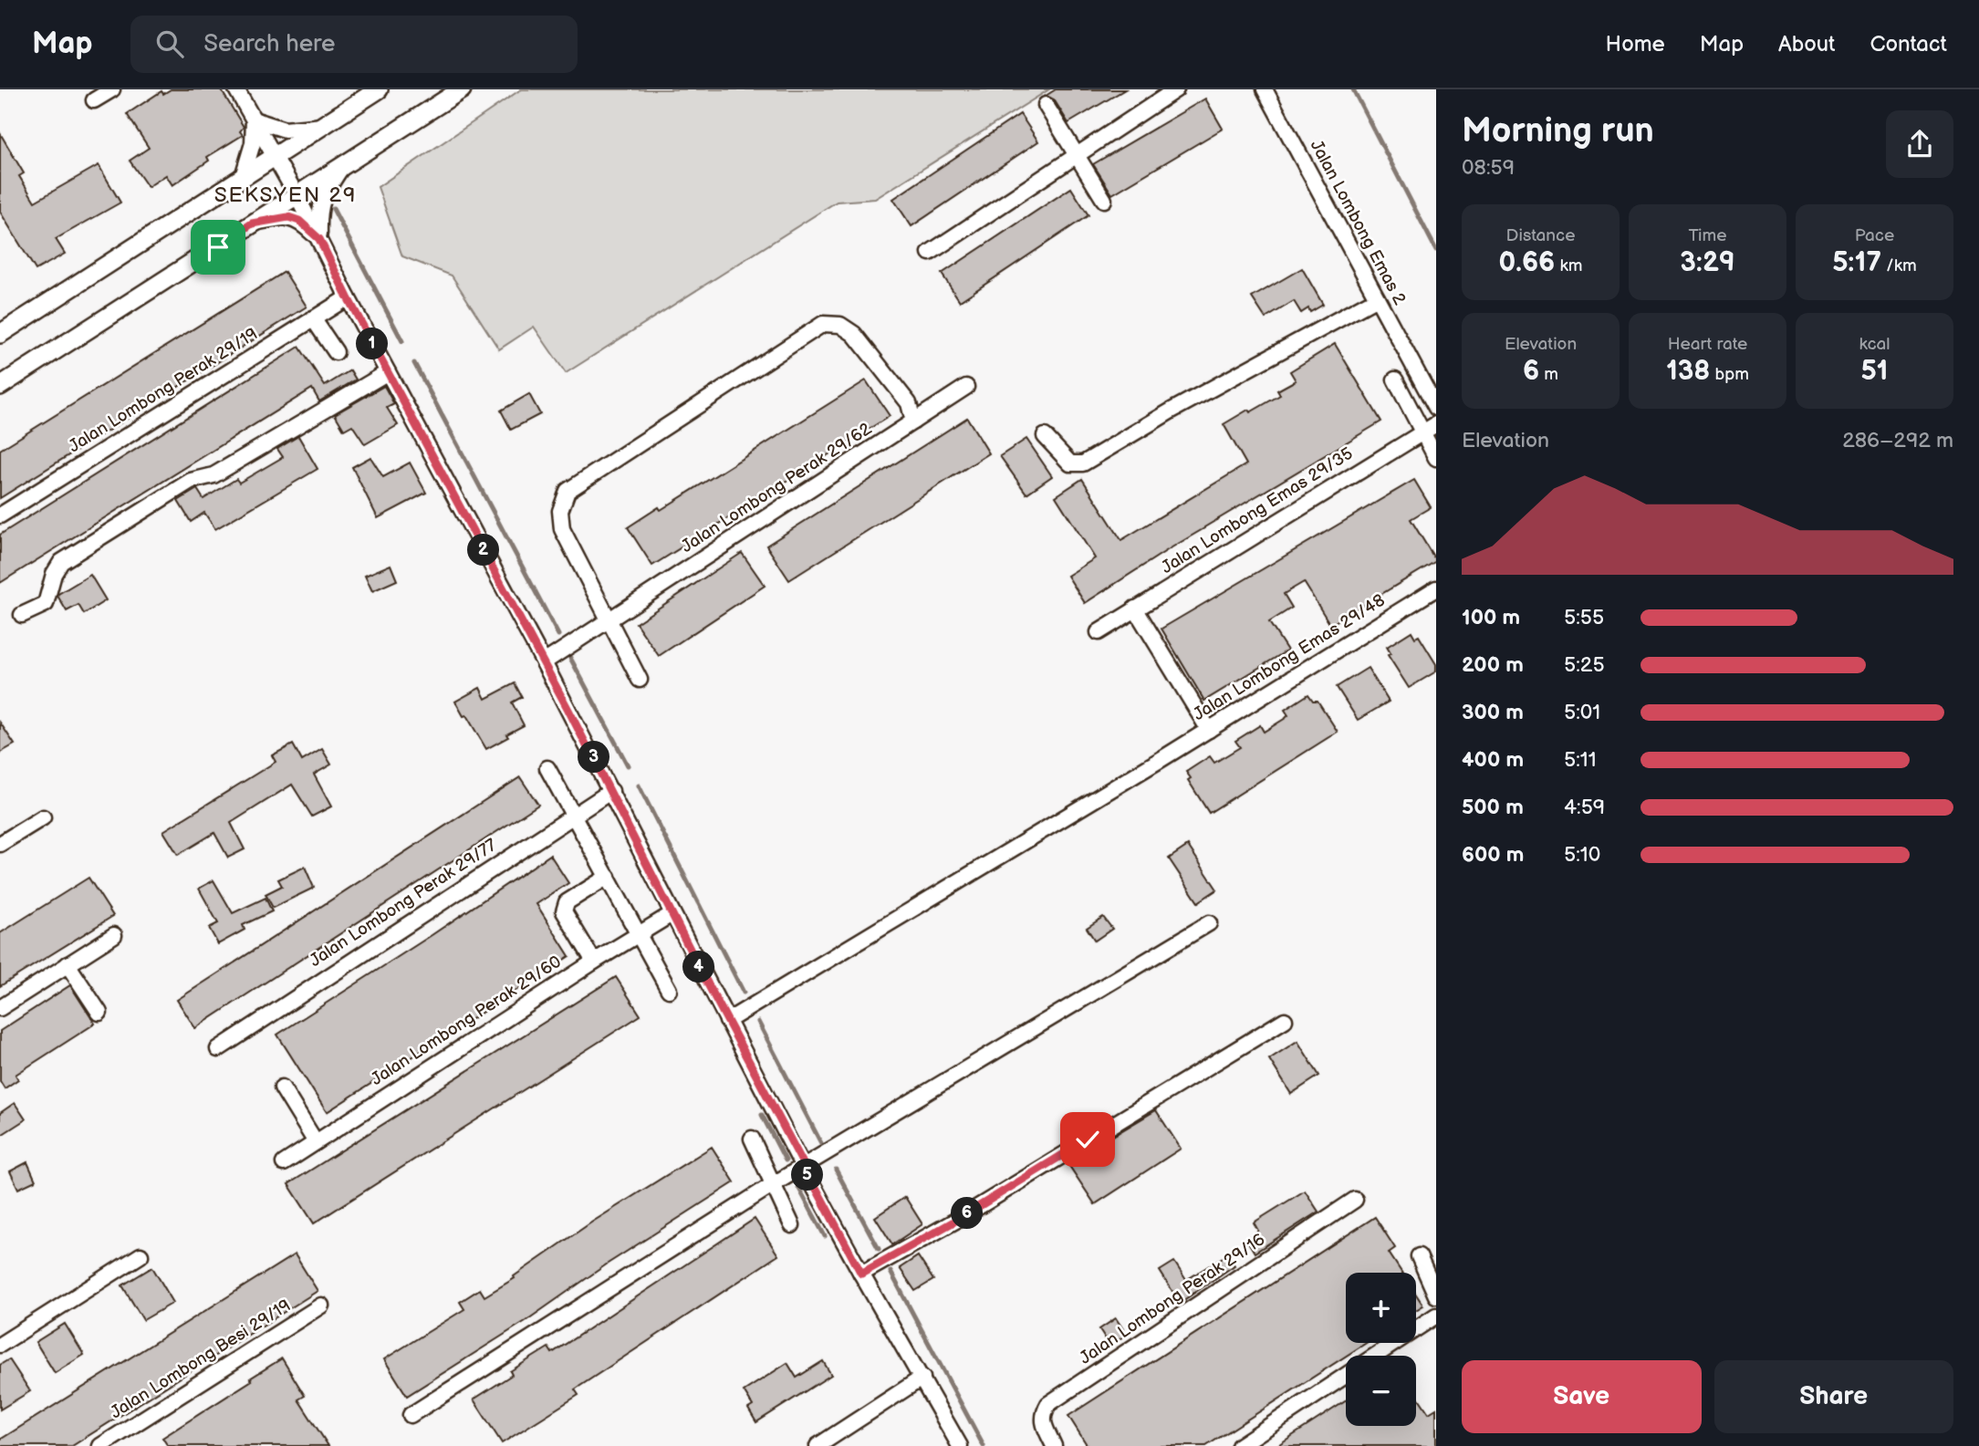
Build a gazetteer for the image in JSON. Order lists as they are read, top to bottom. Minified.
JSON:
{"streets":{"street":["Jalan Lombong Emas 2","Jalan Lombong Perak 29/19","Jalan Lombong Perak 29/62","Jalan Lombong Emas 29/35","Jalan Lombong Emas 29/48","Jalan Lombong Perak 29/77","Jalan Lombong Perak 29/60","Jalan Lombong Perak 29/16","Jalan Lombong Besi 29/19"]},"districts":["SEKSYEN 29"],"page":{"header":"Map","search":"Search here","nav":["Home","Map","About","Contact"],"heading":["Morning run","08:59"],"stats":[["Distance","0.66 km"],["Time","3:29"],["Pace","5:17 /km"],["Elevation","6 m"],["Heart rate","138 bpm"],["kcal","51"]],"pins":["1","2","3","4","5","6"],"chart":["Elevation","286–292 m"],"list":[{"name":"100 m","note":"5:55"},{"name":"200 m","note":"5:25"},{"name":"300 m","note":"5:01"},{"name":"400 m","note":"5:11"},{"name":"500 m","note":"4:59"},{"name":"600 m","note":"5:10"}],"map_buttons":["+","−"],"buttons":["Save","Share"]}}
